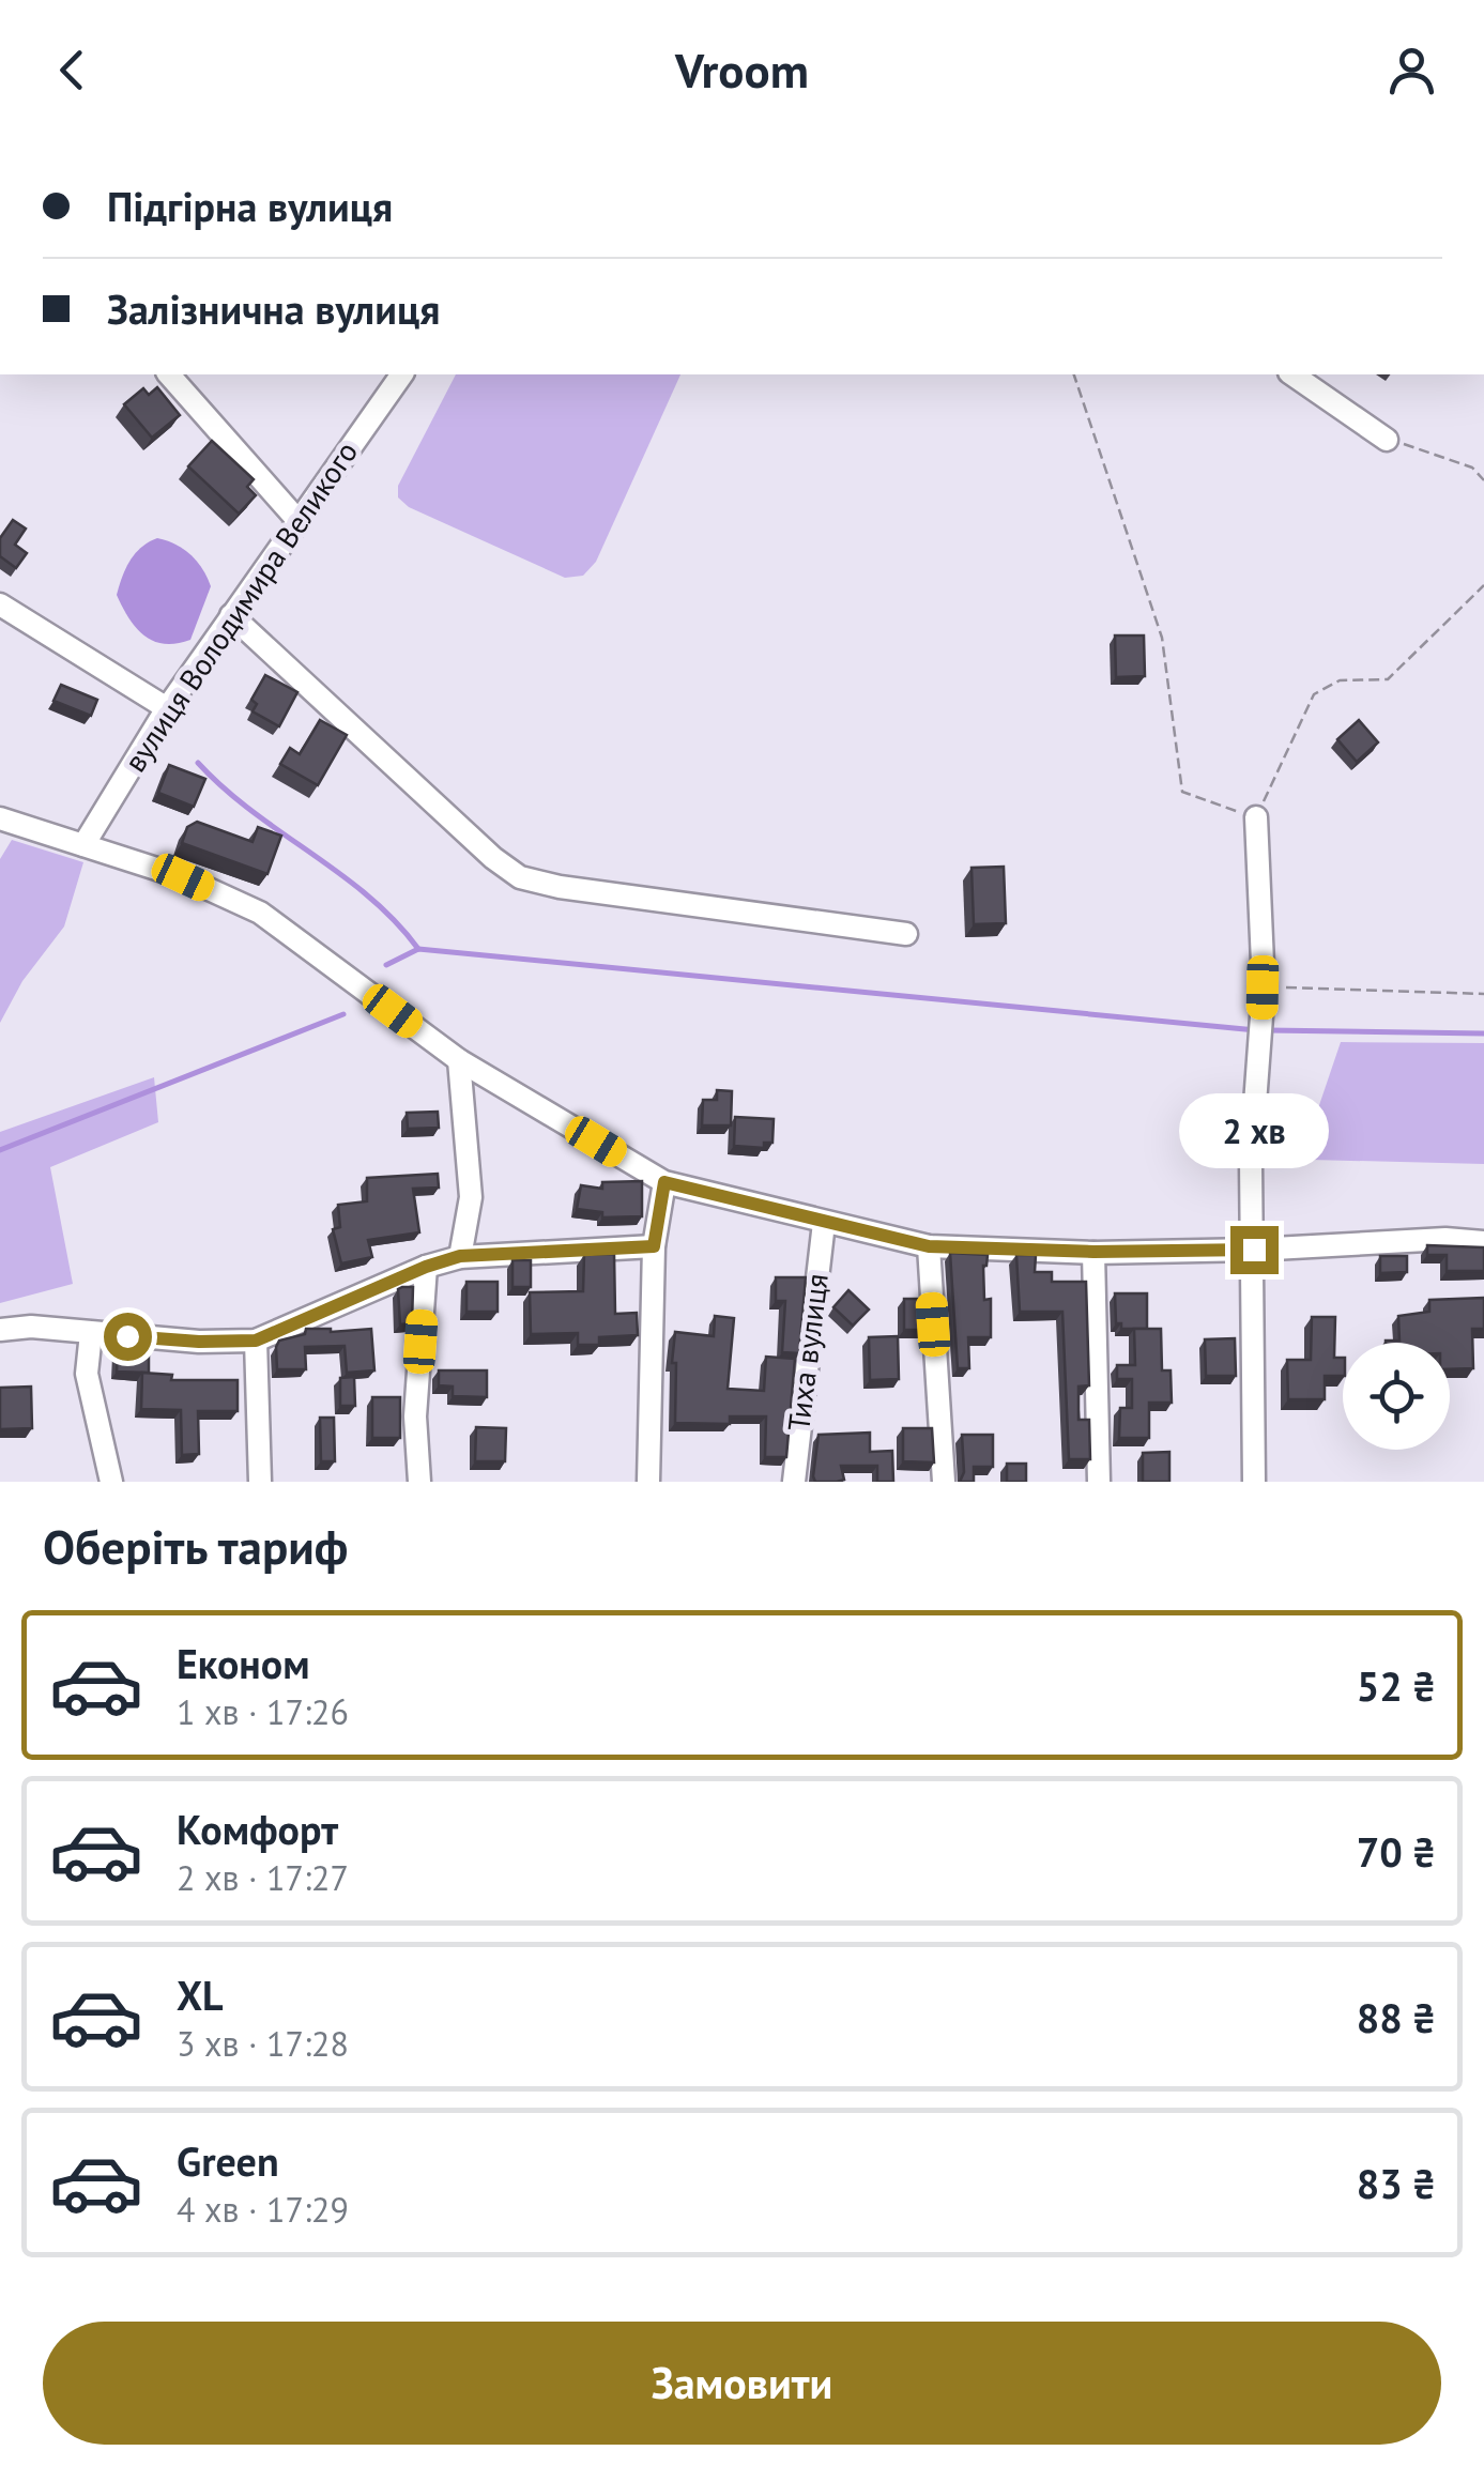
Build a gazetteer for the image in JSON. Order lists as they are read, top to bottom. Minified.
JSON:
{"streets":{"street":["вулиця Володимира Великого","Тиха вулиця"]},"page":{"header":"Vroom","banner":["Підгірна вулиця","Залізнична вулиця"],"bubble":"2 хв","heading":"Оберіть тариф","list":[{"name":"Економ","note":"1 хв · 17:26","value":"52 ₴"},{"name":"Комфорт","note":"2 хв · 17:27","value":"70 ₴"},{"name":"XL","note":"3 хв · 17:28","value":"88 ₴"},{"name":"Green","note":"4 хв · 17:29","value":"83 ₴"}],"buttons":"Замовити"}}
